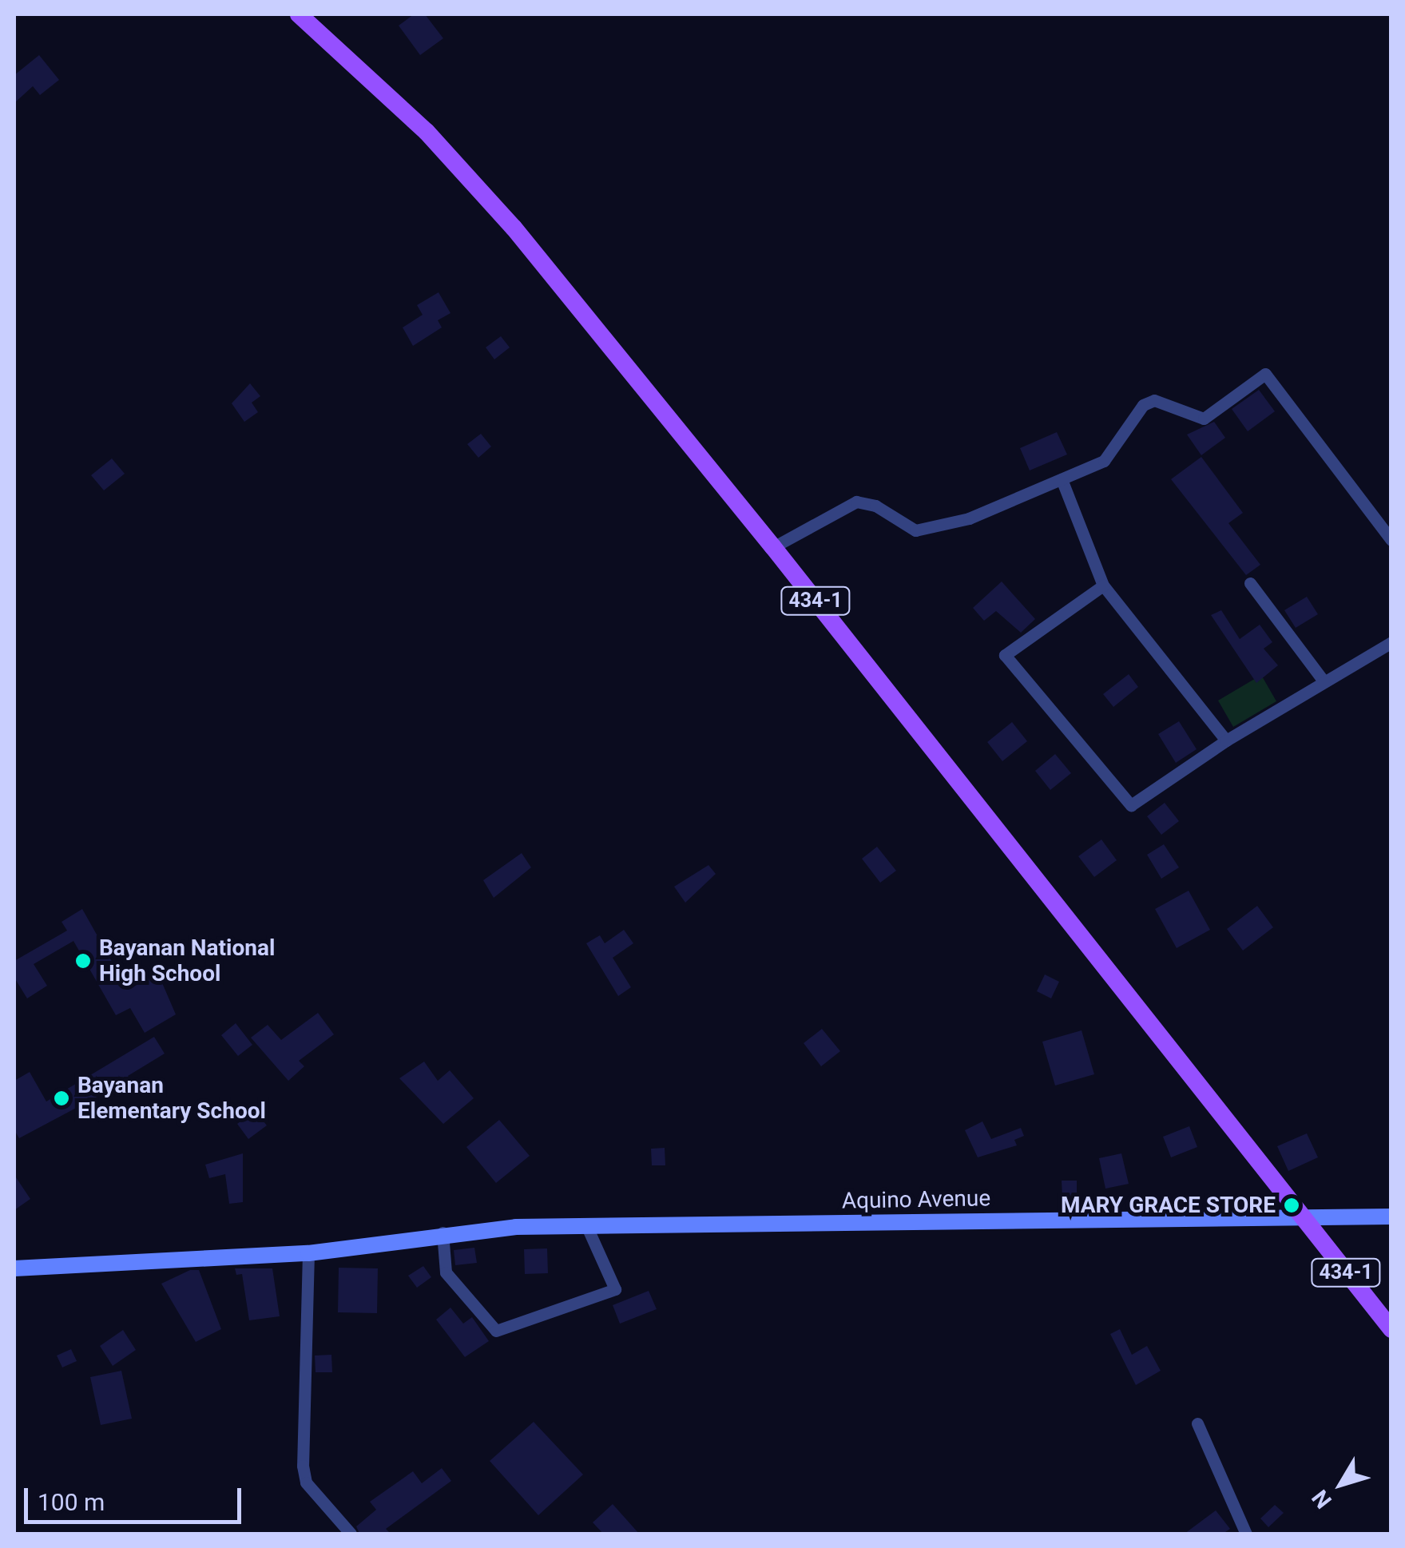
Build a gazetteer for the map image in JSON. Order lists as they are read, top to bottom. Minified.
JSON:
{"streets":{"main road":["434-1"],"street":["Aquino Avenue"]},"crossings":[["434-1","Aquino Avenue"]],"places":["Bayanan National High School","Bayanan Elementary School","MARY GRACE STORE"],"scale_bar":"100 m","north":"bottom left"}
